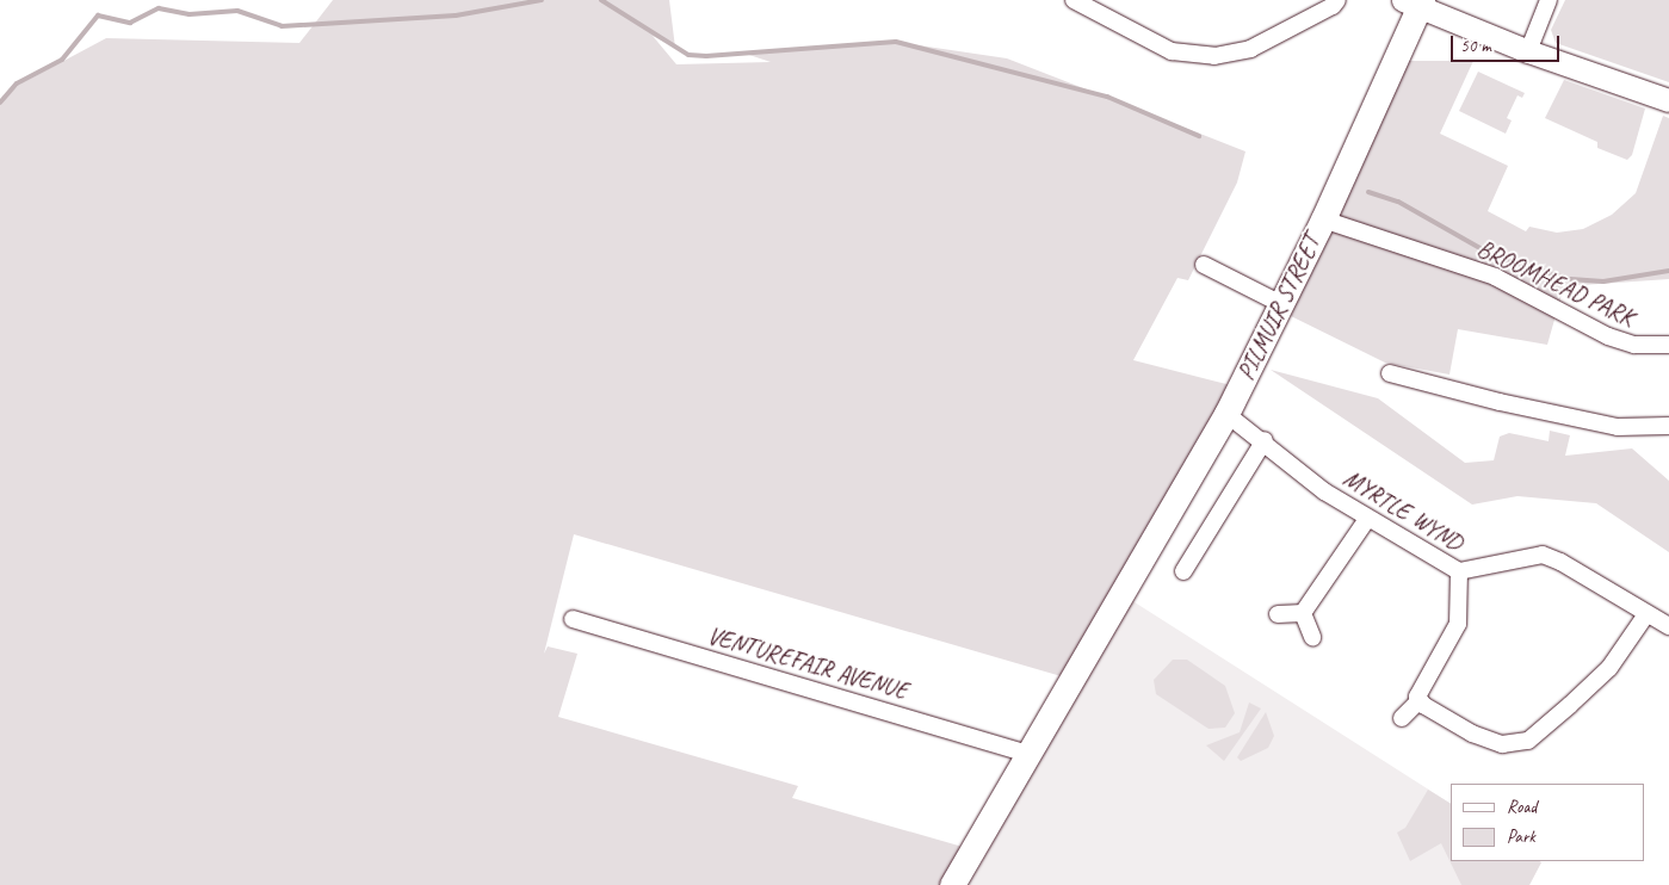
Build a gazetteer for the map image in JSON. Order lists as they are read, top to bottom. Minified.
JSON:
{"streets":{"main road":["PILMUIR STREET"],"street":["BROOMHEAD PARK","MYRTLE WYND","VENTUREFAIR AVENUE"]},"crossings":[["BROOMHEAD PARK","PILMUIR STREET"],["PILMUIR STREET","MYRTLE WYND"],["PILMUIR STREET","VENTUREFAIR AVENUE"]],"legend":["Road","Park"],"scale_bar":"50 m"}
